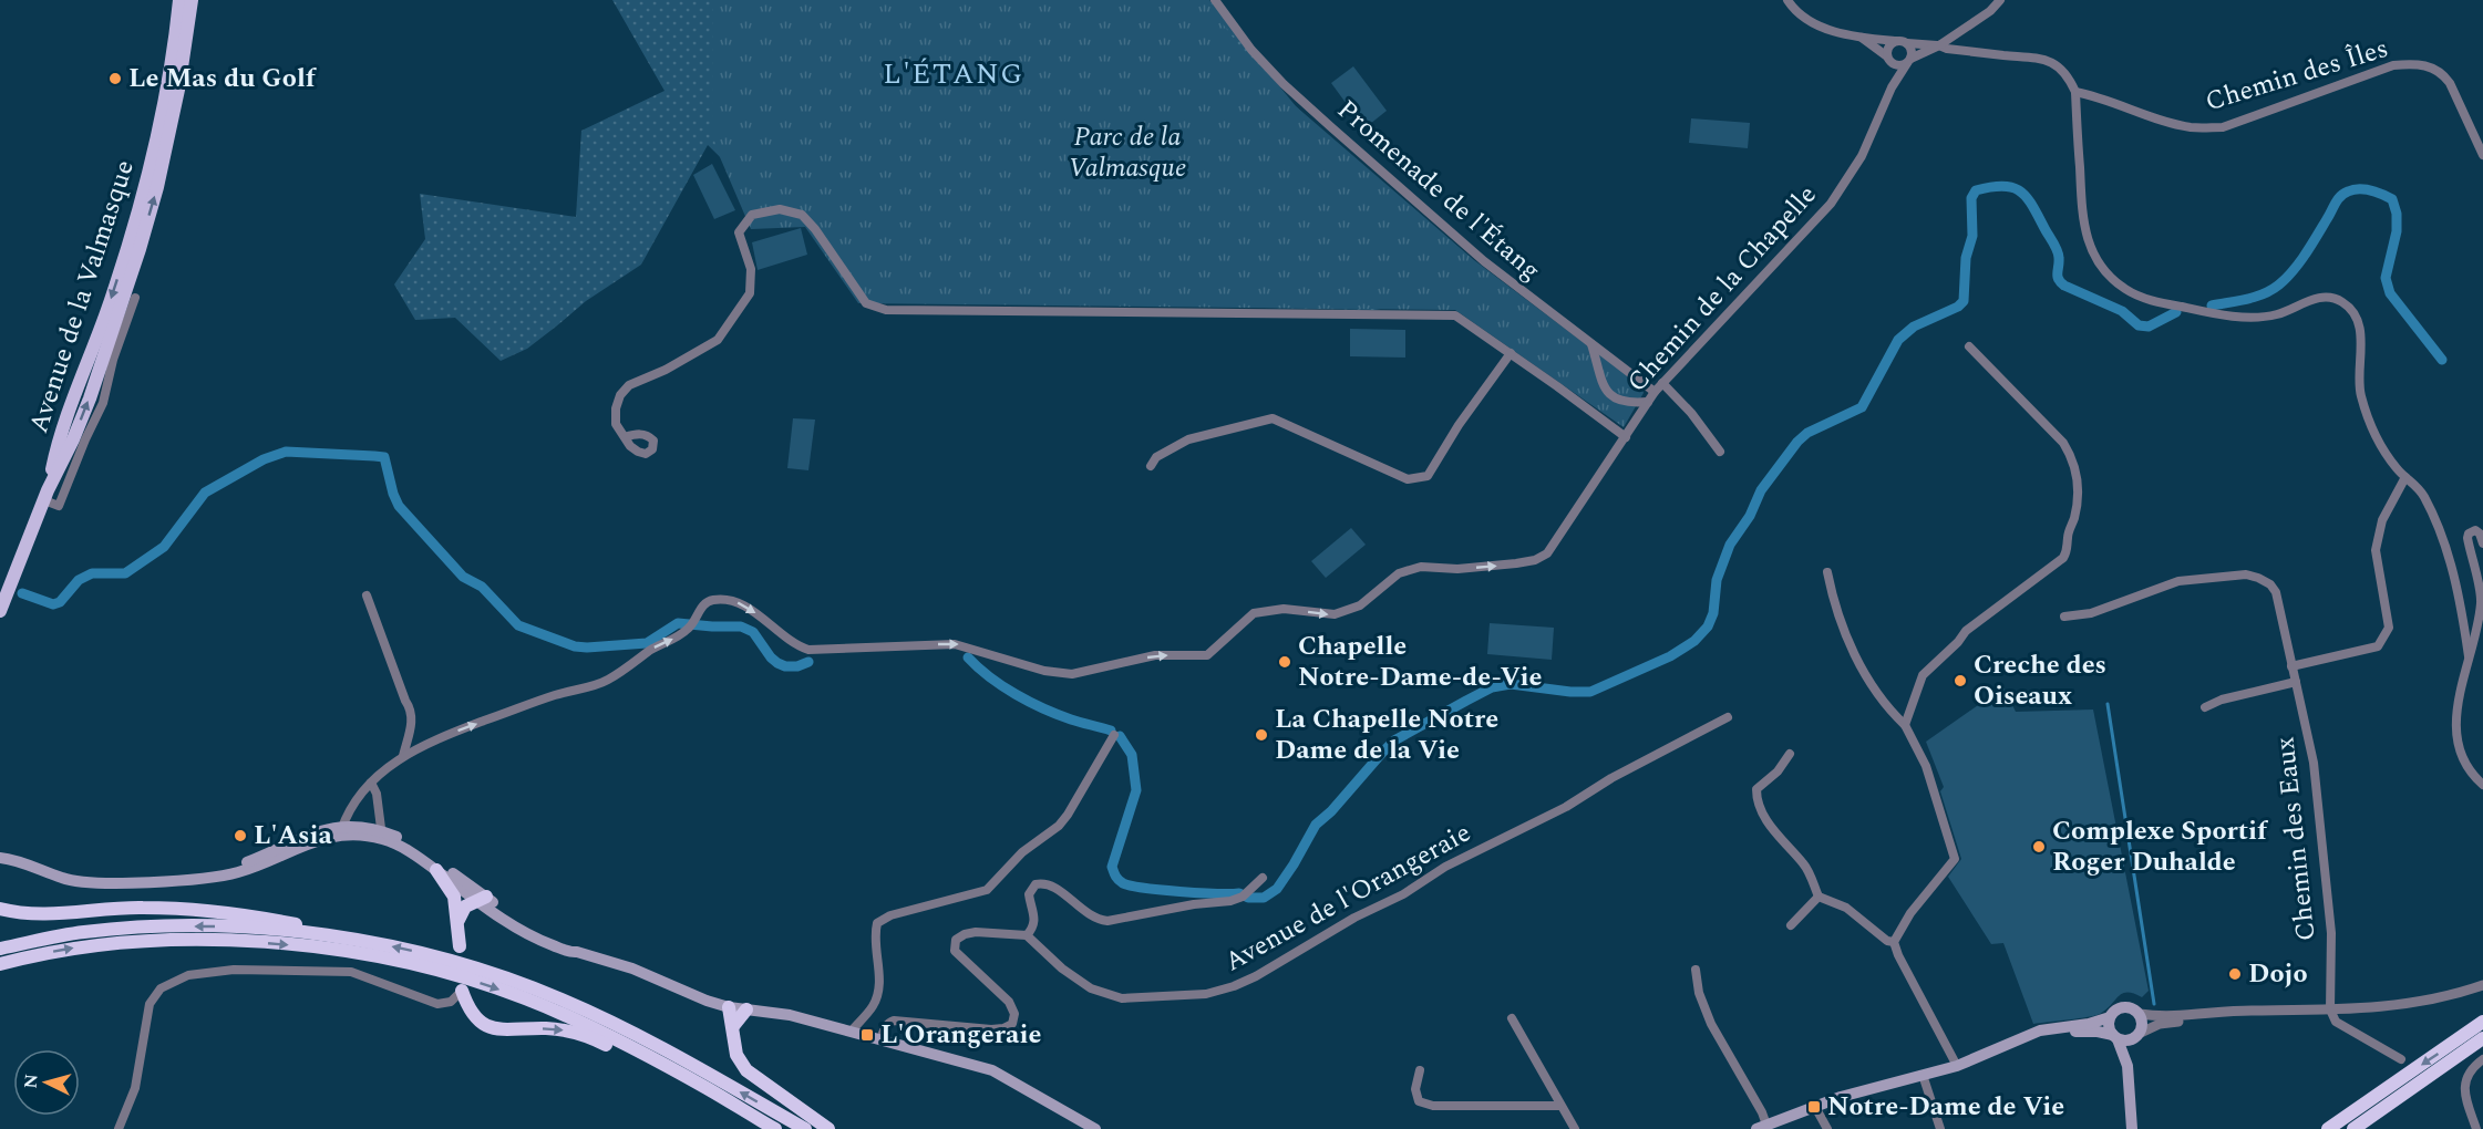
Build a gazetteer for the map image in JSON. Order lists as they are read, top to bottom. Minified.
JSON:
{"streets":{"main road":["Avenue de la Valmasque"],"street":["Chemin des Îles","Promenade de l'Étang","Chemin de la Chapelle","Chemin des Eaux","Avenue de l'Orangeraie"]},"crossings":[["Promenade de l'Étang","Chemin de la Chapelle"]],"one_way":["Chemin de la Chapelle"],"districts":["L'ÉTANG"],"parks":["Parc de la Valmasque"],"places":{"other":["Le Mas du Golf","Chapelle Notre-Dame-de-Vie","Creche des Oiseaux","La Chapelle Notre Dame de la Vie","L'Asia","Complexe Sportif Roger Duhalde","Dojo"],"transit":["L'Orangeraie","Notre-Dame de Vie"]},"north":"left"}
